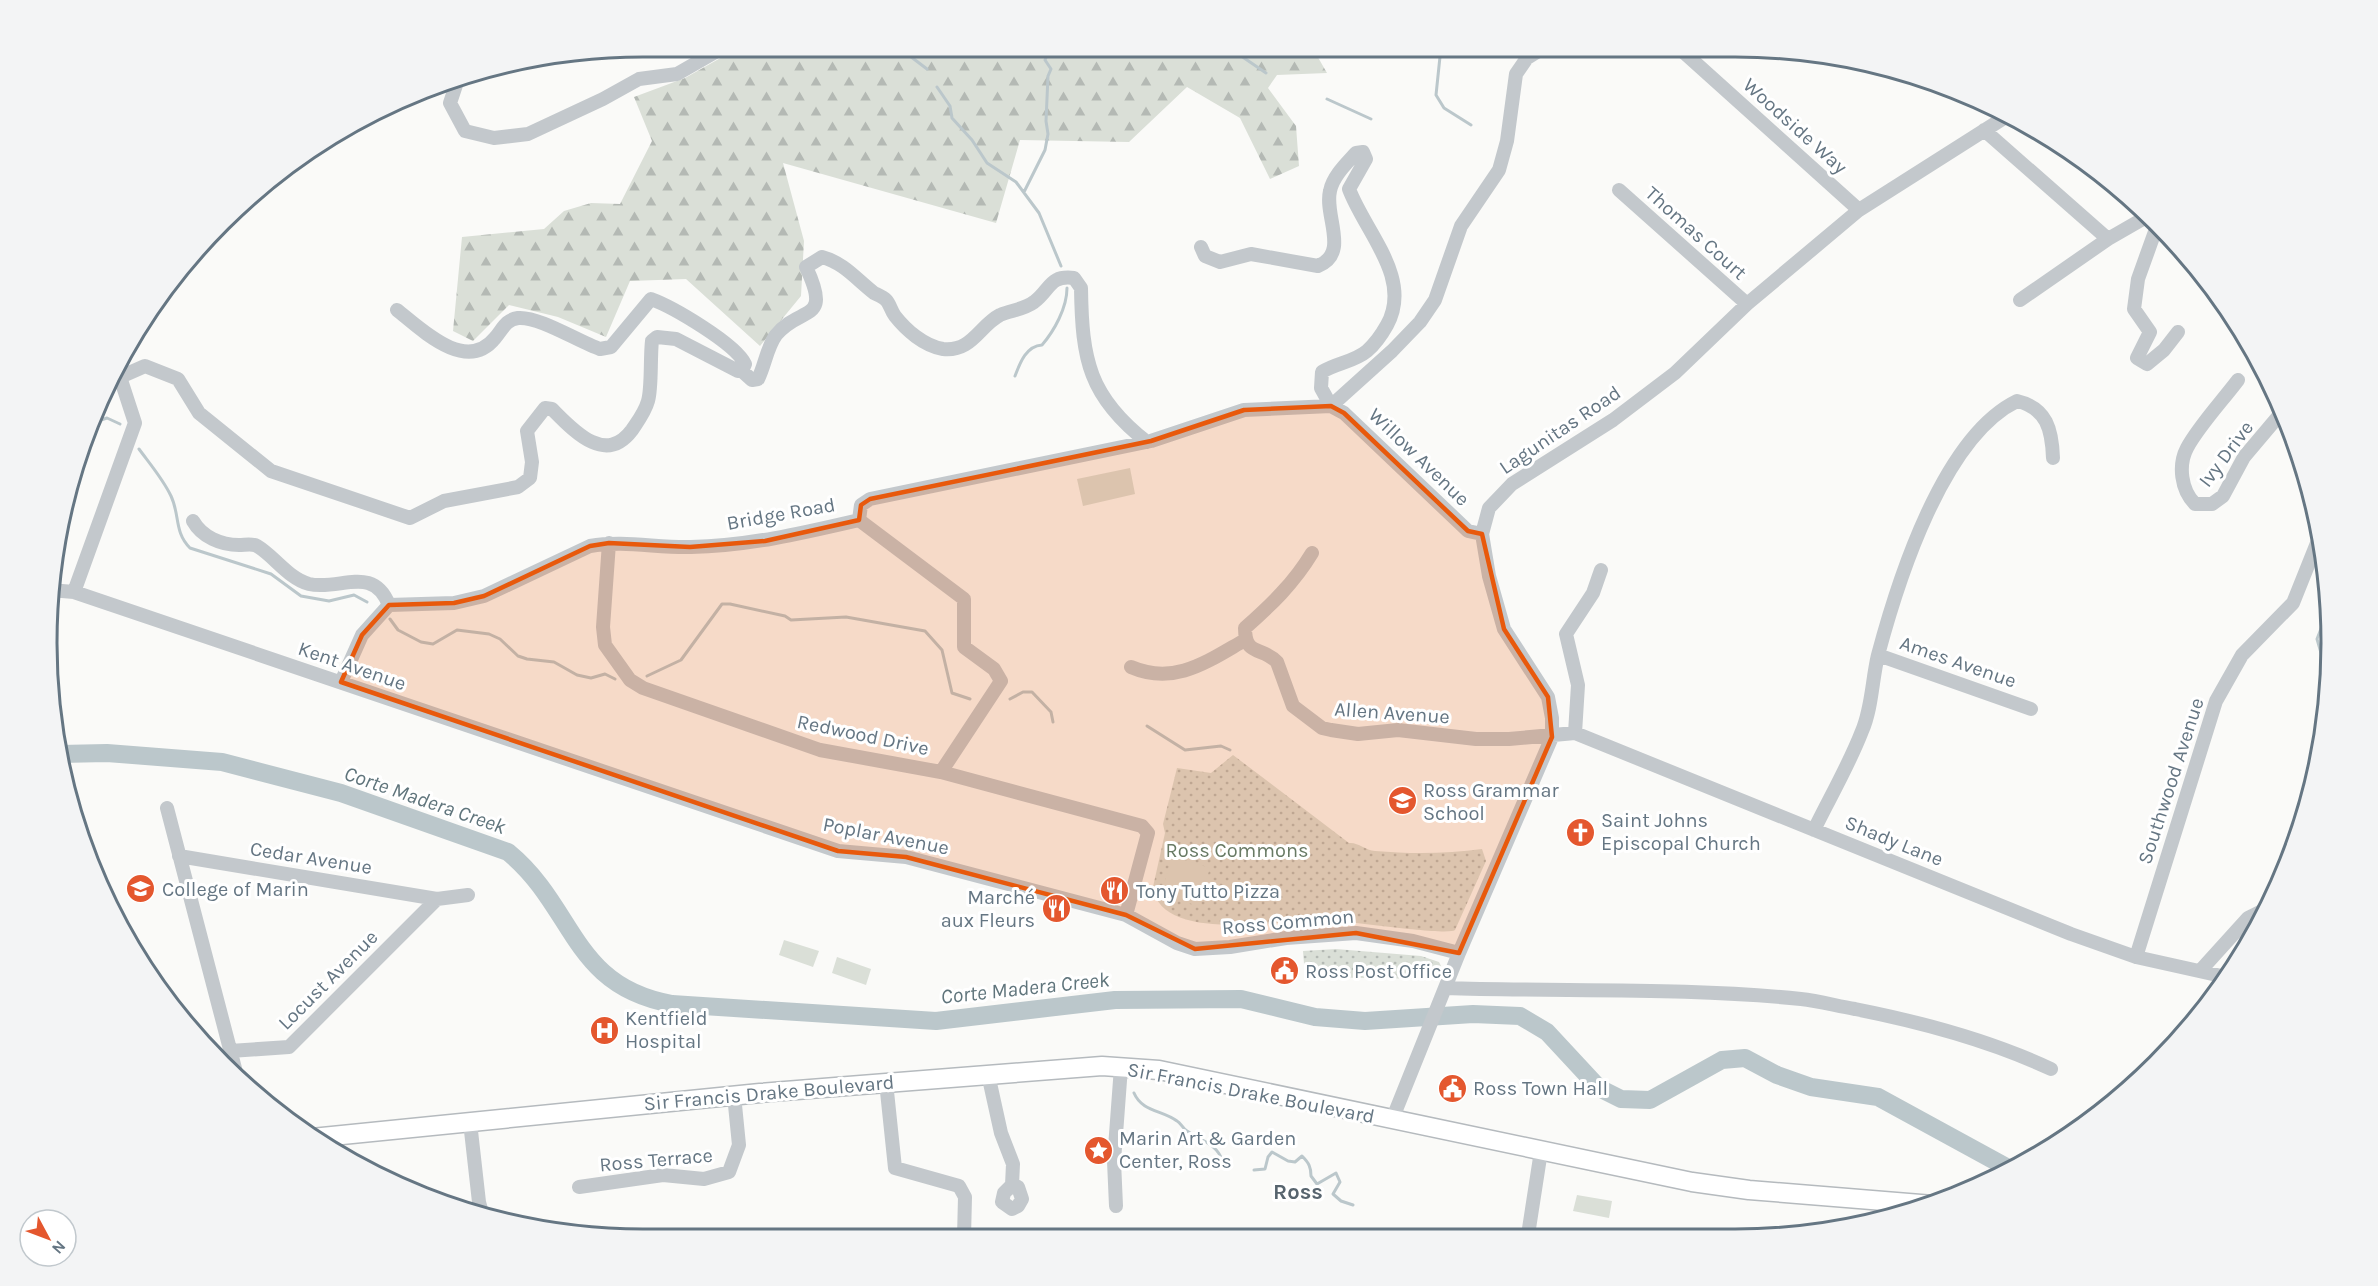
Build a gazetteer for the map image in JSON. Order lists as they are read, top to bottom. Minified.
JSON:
{"streets":{"main road":["Sir Francis Drake Boulevard"],"street":["Woodside Way","Thomas Court","Lagunitas Road","Ivy Drive","Willow Avenue","Bridge Road","Ames Avenue","Kent Avenue","Allen Avenue","Redwood Drive","Southwood Avenue","Poplar Avenue","Shady Lane","Cedar Avenue","Ross Common","Locust Avenue","Ross Terrace"]},"crossings":[["Woodside Way","Lagunitas Road"],["Thomas Court","Lagunitas Road"],["Lagunitas Road","Willow Avenue"],["Lagunitas Road","Allen Avenue"],["Lagunitas Road","Ross Common"],["Lagunitas Road","Sir Francis Drake Boulevard"],["Willow Avenue","Bridge Road"],["Bridge Road","Redwood Drive"],["Ames Avenue","Shady Lane"],["Kent Avenue","Poplar Avenue"],["Redwood Drive","Poplar Avenue"],["Redwood Drive","Ross Common"],["Southwood Avenue","Shady Lane"],["Poplar Avenue","Ross Common"],["Cedar Avenue","Locust Avenue"],["Sir Francis Drake Boulevard","Ross Terrace"]],"districts":["Ross"],"water":["Corte Madera Creek"],"parks":["Ross Commons"],"places":{"school or university":["Ross Grammar School","College of Marin"],"church":["Saint Johns Episcopal Church"],"restaurant":["Tony Tutto Pizza","Marché aux Fleurs"],"public building":["Ross Post Office","Ross Town Hall"],"hospital":["Kentfield Hospital"],"place":["Marin Art & Garden Center, Ross"]},"north":"bottom right"}
